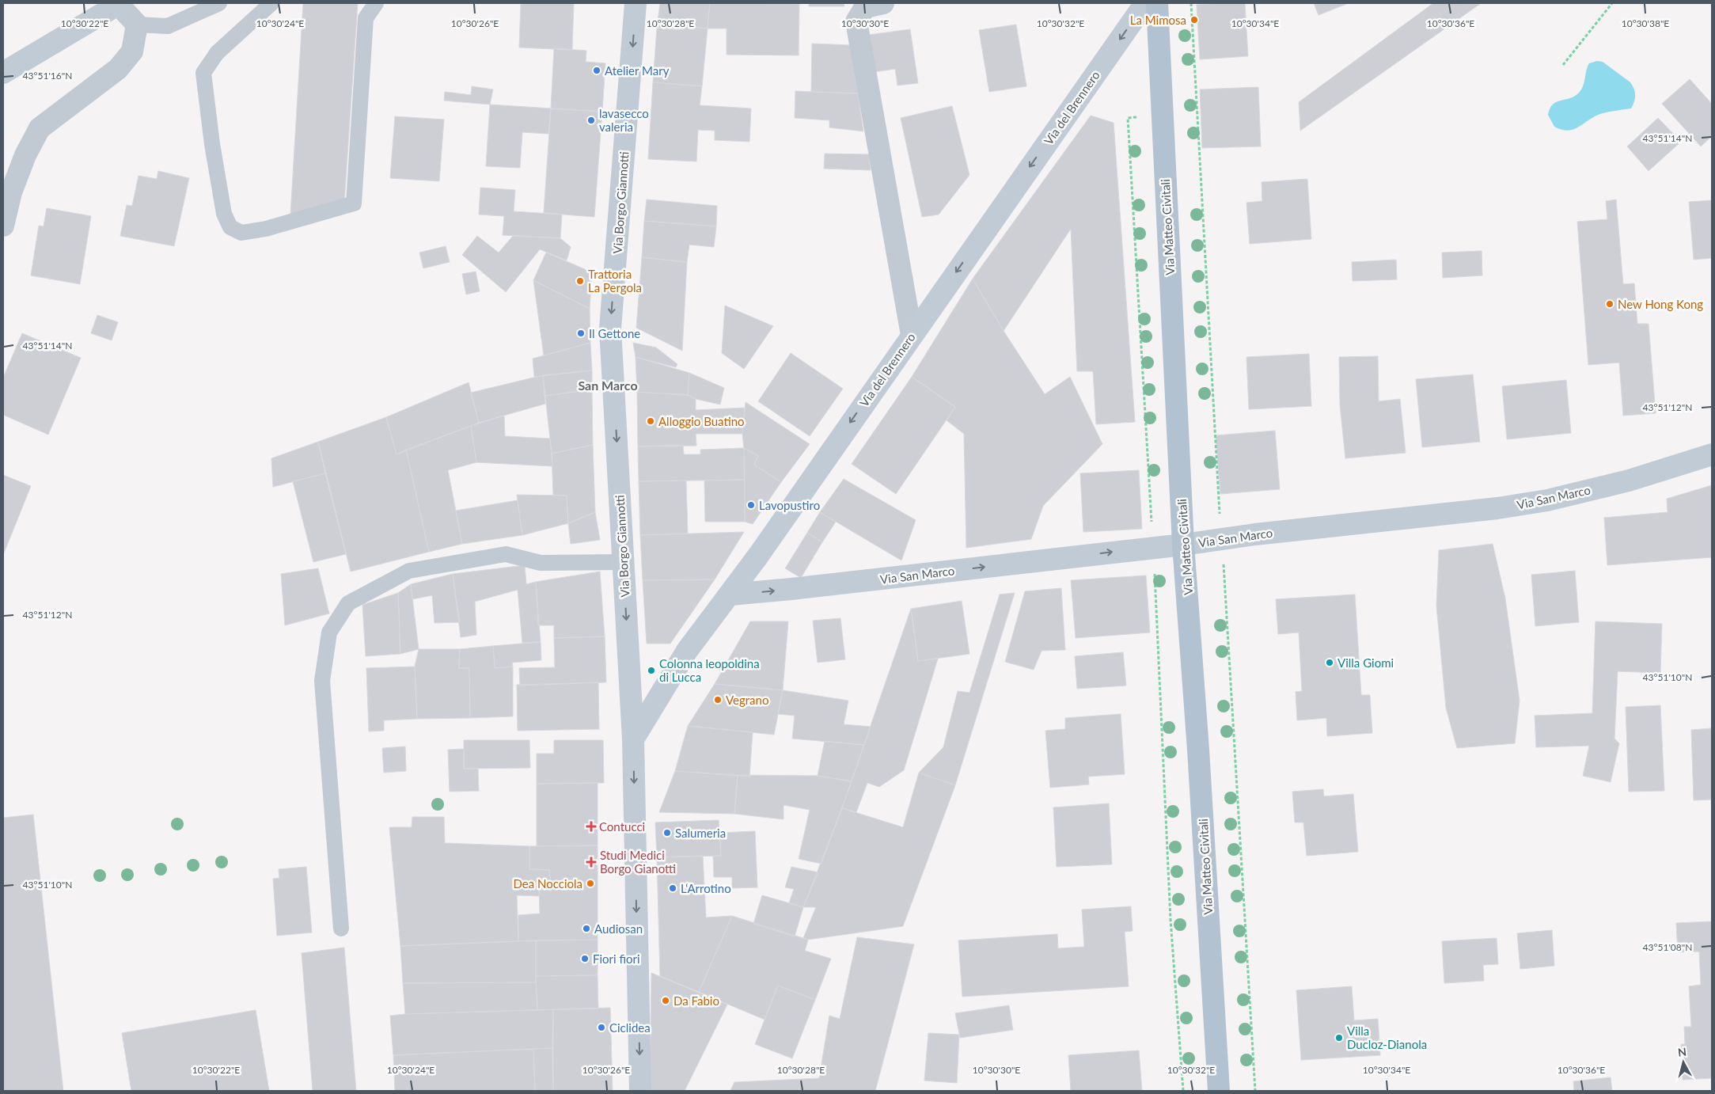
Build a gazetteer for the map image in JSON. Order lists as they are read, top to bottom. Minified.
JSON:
{"streets":{"main road":["Via Matteo Civitali"],"street":["Via del Brennero","Via Borgo Giannotti","Via San Marco"]},"crossings":[["Via del Brennero","Via Borgo Giannotti"],["Via del Brennero","Via San Marco"],["Via Matteo Civitali","Via San Marco"]],"one_way":["Via del Brennero","Via Borgo Giannotti","Via San Marco"],"districts":["San Marco"],"places":{"other":["La Mimosa","Atelier Mary","lavasecco valeria","Trattoria La Pergola","New Hong Kong","Il Gettone","Alloggio Buatino","Lavopustiro","Villa Giomi","Colonna leopoldina di Lucca","Vegrano","Salumeria","Dea Nocciola","L‘Arrotino","Audiosan","Fiori fiori","Da Fabio","Ciclidea","Villa Ducloz-Dianola"],"health":["Contucci","Studi Medici Borgo Gianotti"]},"north":"top","coordinates":["10°30'22\"E","10°30'24\"E","10°30'26\"E","10°30'28\"E","10°30'30\"E","10°30'32\"E","10°30'34\"E","10°30'36\"E","10°30'38\"E","43°51'16\"N","43°51'14\"N","43°51'12\"N","43°51'10\"N","43°51'08\"N"]}
